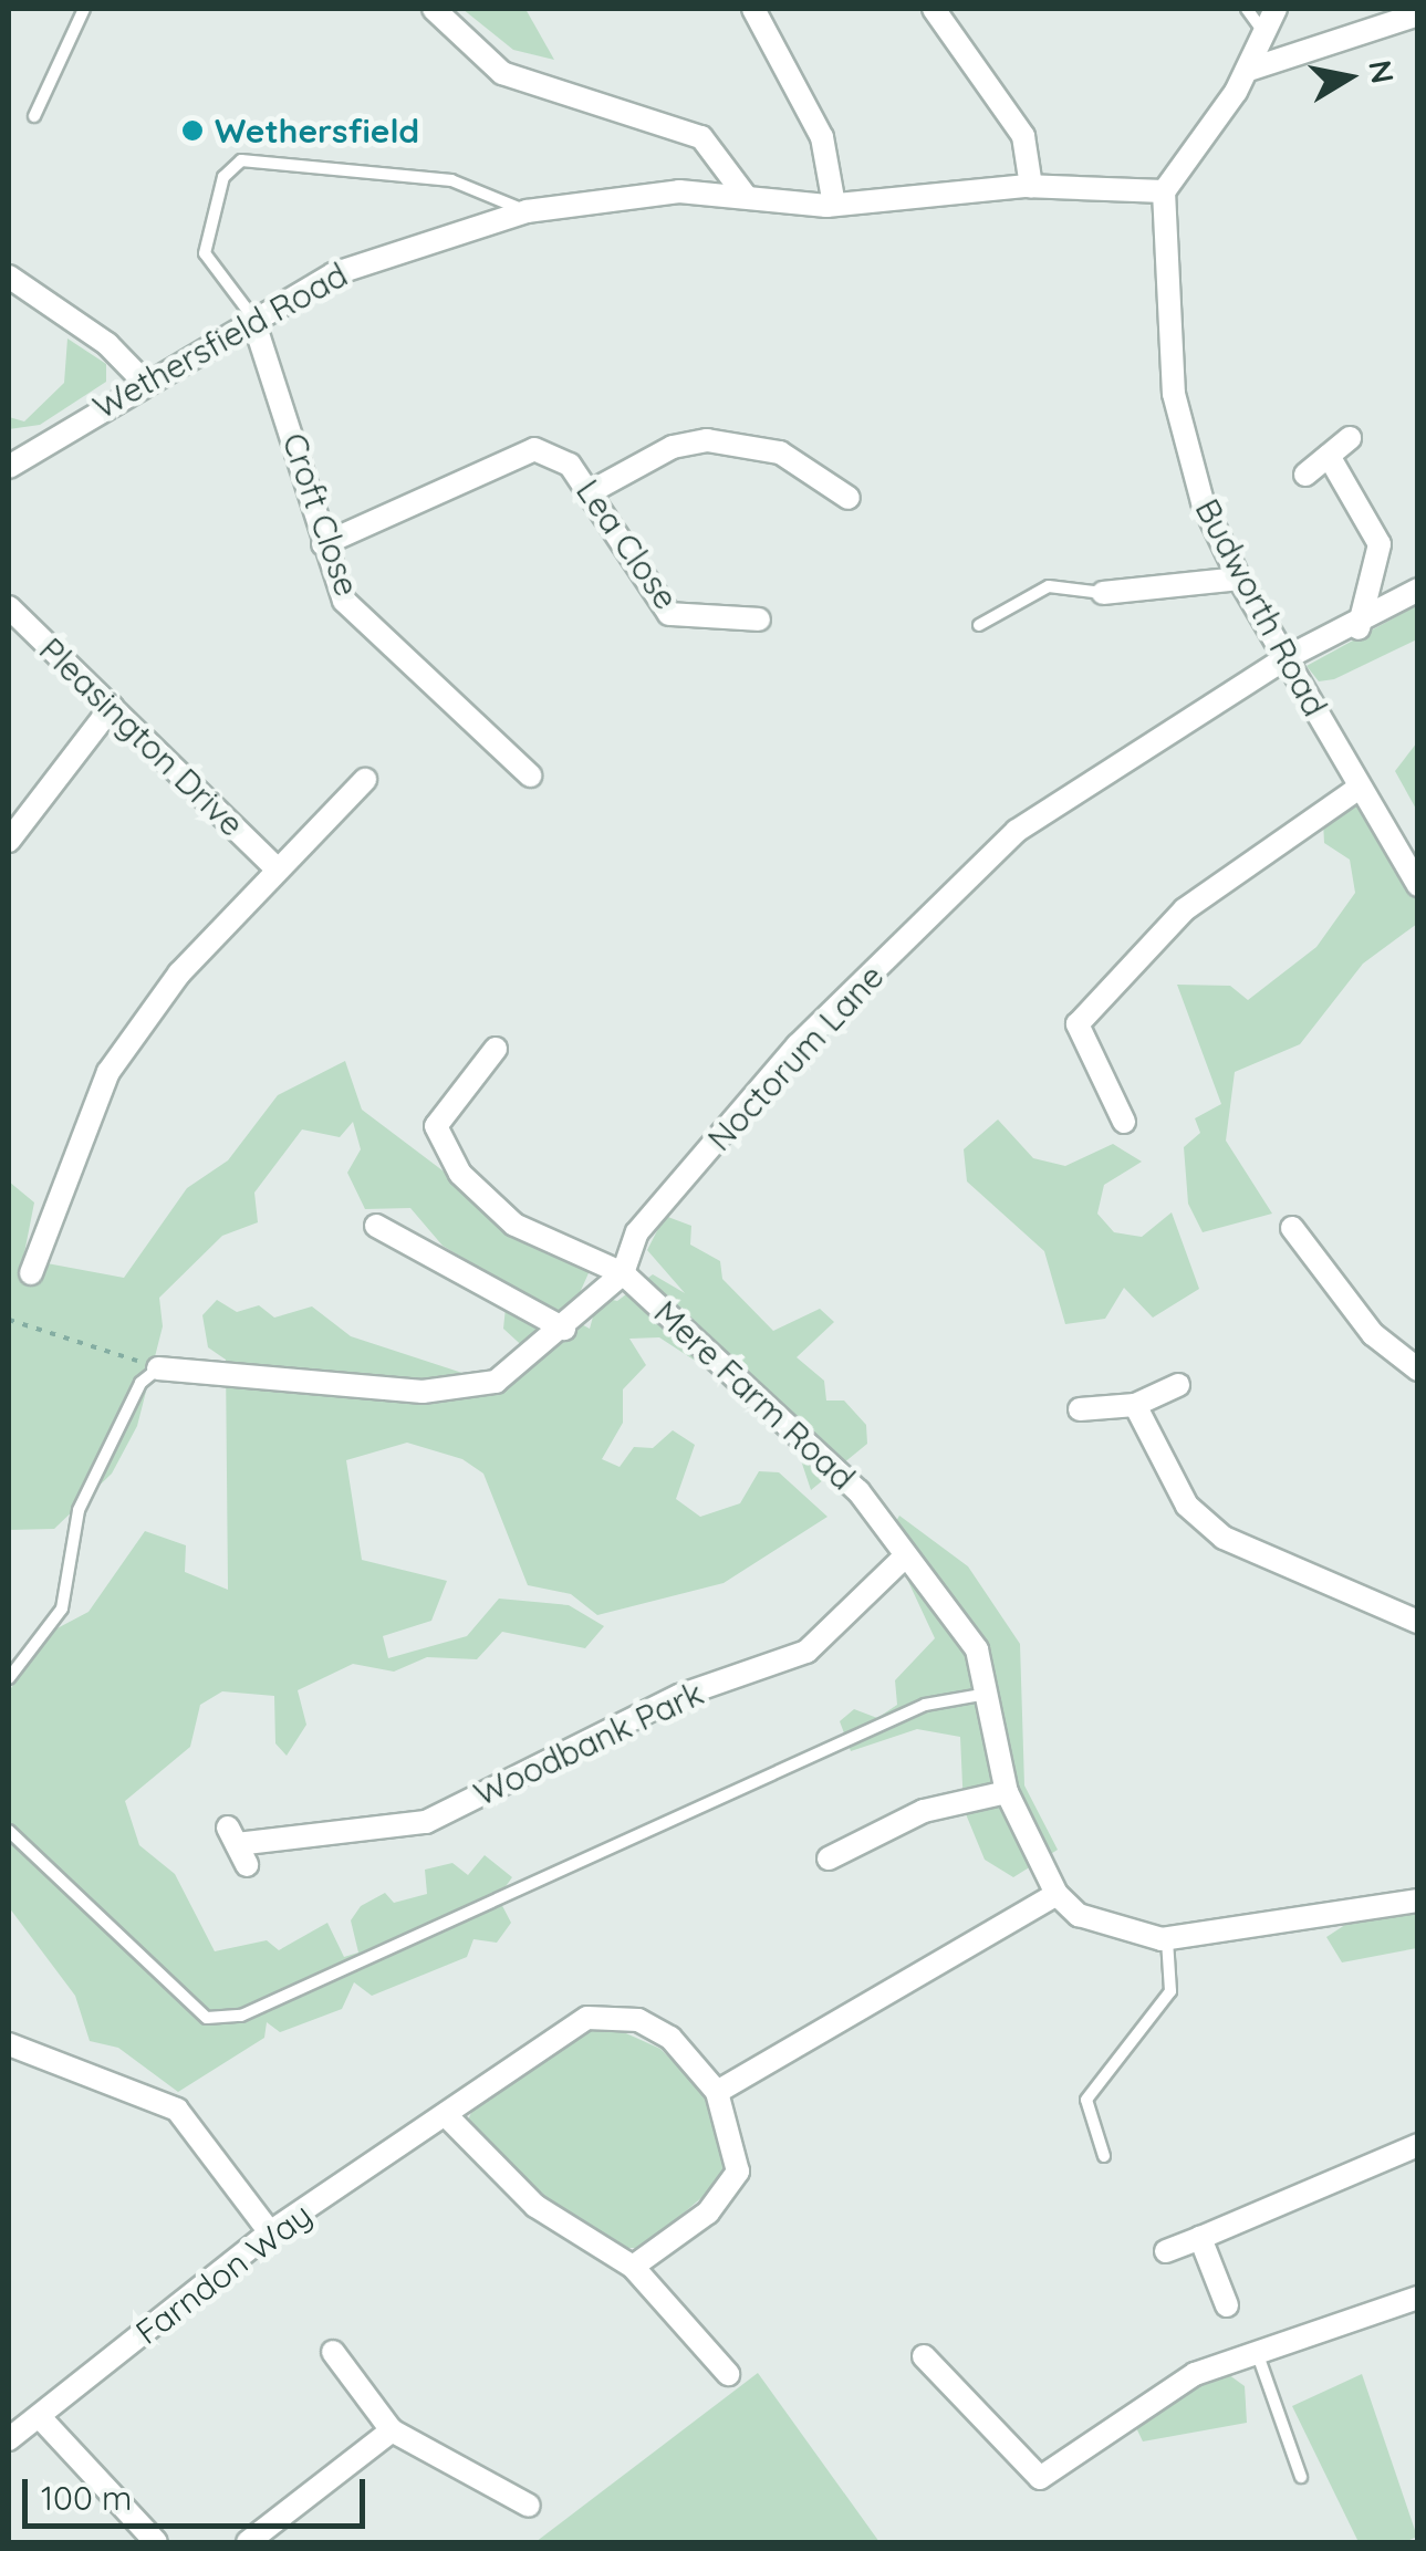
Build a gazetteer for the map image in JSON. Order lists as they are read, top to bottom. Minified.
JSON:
{"streets":{"street":["Wethersfield Road","Croft Close","Lea Close","Budworth Road","Pleasington Drive","Noctorum Lane","Mere Farm Road","Woodbank Park","Farndon Way"]},"crossings":[["Wethersfield Road","Croft Close"],["Wethersfield Road","Budworth Road"],["Croft Close","Lea Close"],["Budworth Road","Noctorum Lane"],["Noctorum Lane","Mere Farm Road"],["Mere Farm Road","Woodbank Park"]],"places":["Wethersfield"],"scale_bar":"100 m","north":"right"}
